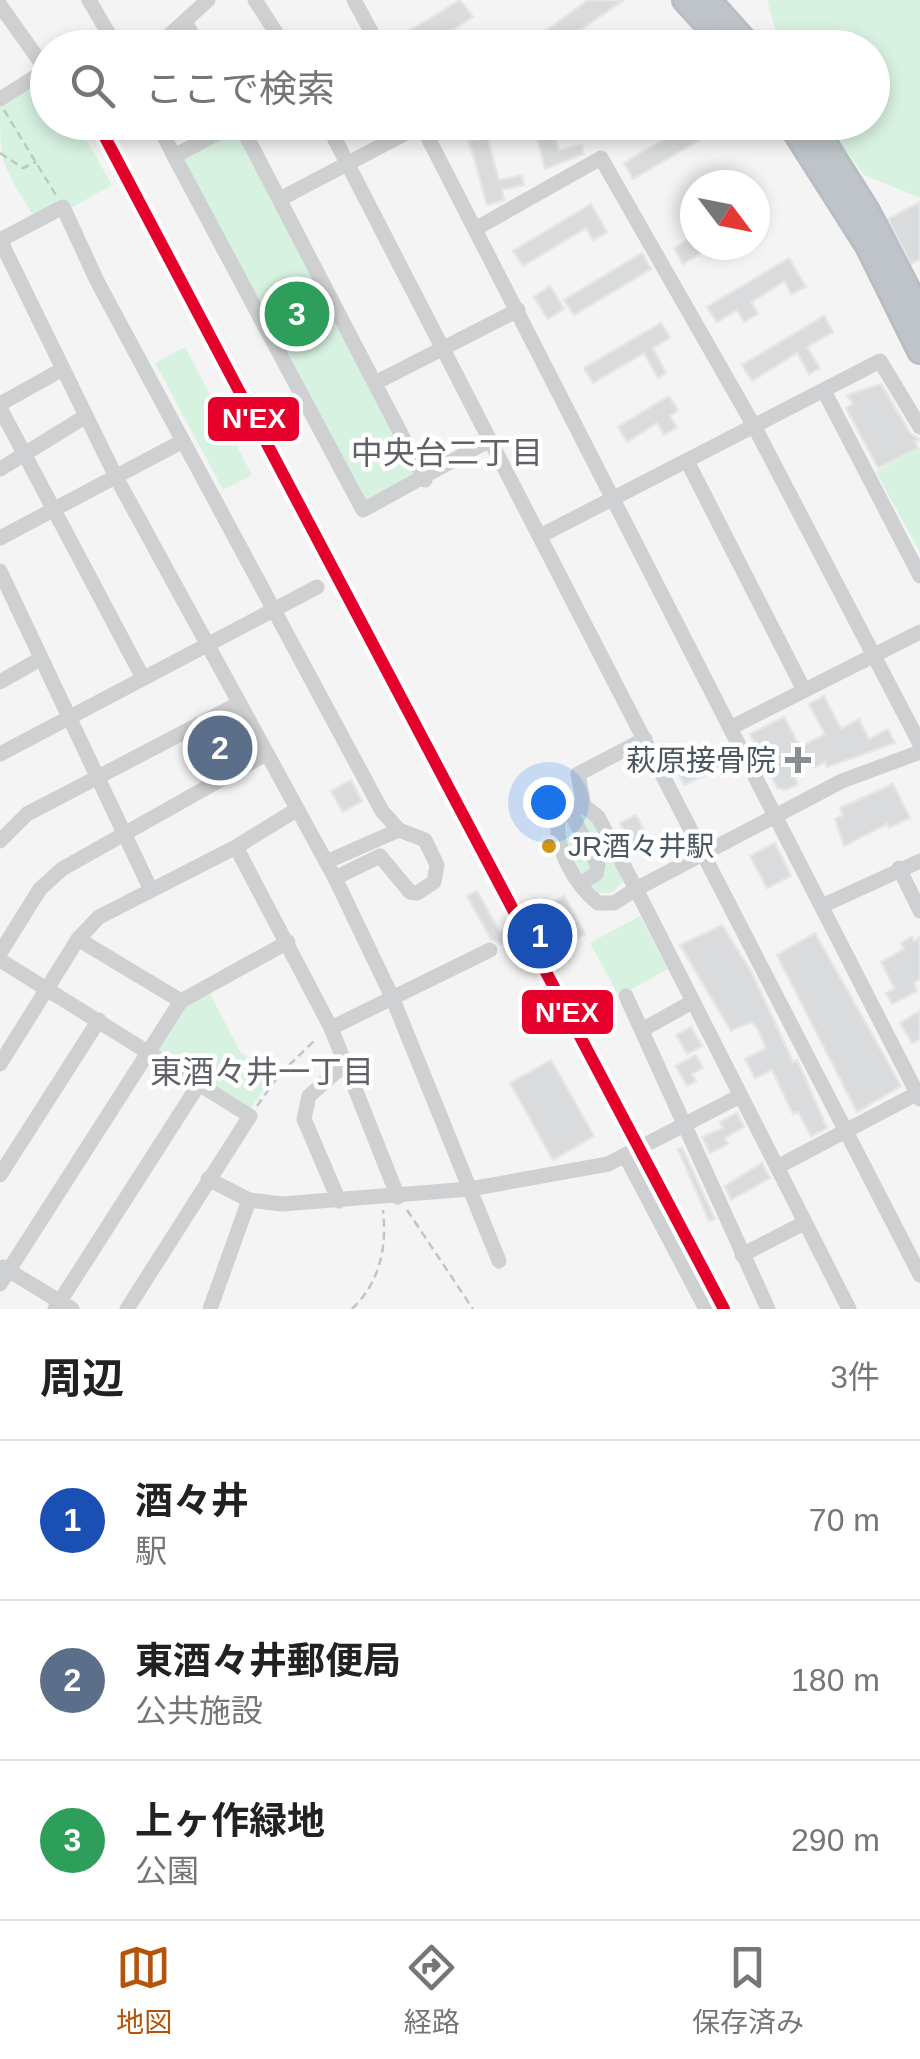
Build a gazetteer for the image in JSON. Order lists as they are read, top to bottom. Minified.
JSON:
{"districts":["中央台二丁目","東酒々井一丁目"],"places":{"health":["萩原接骨院"],"other":["JR酒々井駅"]},"lines":["transit line N'EX"],"north":"bottom right","page":{"search":"ここで検索","pins":["3","2","1"],"heading":["周辺","3件"],"list":[{"mark":"1","name":"酒々井","note":"駅","value":"70 m"},{"mark":"2","name":"東酒々井郵便局","note":"公共施設","value":"180 m"},{"mark":"3","name":"上ヶ作緑地","note":"公園","value":"290 m"}],"nav":["地図","経路","保存済み"]}}
